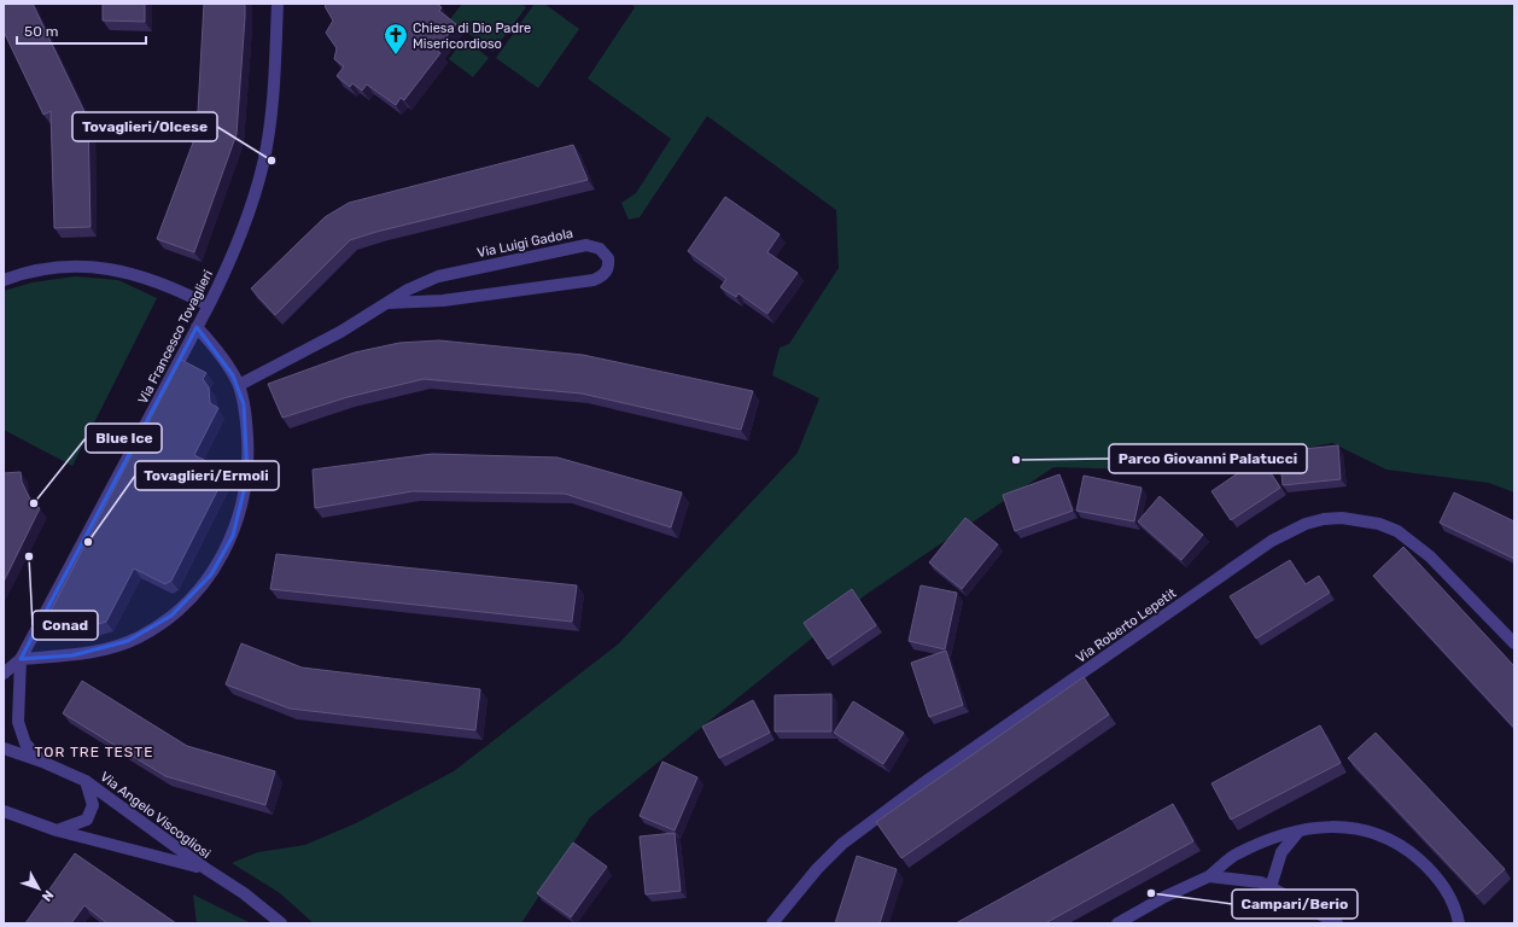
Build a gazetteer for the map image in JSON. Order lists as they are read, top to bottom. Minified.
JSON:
{"streets":{"street":["Via Luigi Gadola","Via Francesco Tovaglieri","Via Roberto Lepetit","Via Angelo Viscogliosi"]},"districts":["TOR TRE TESTE"],"places":{"church":["Chiesa di Dio Padre Misericordioso"],"other":["Tovaglieri/Olcese","Parco Giovanni Palatucci","Blue Ice","Tovaglieri/Ermoli","Conad","Campari/Berio"]},"scale_bar":"50 m","north":"bottom right"}
